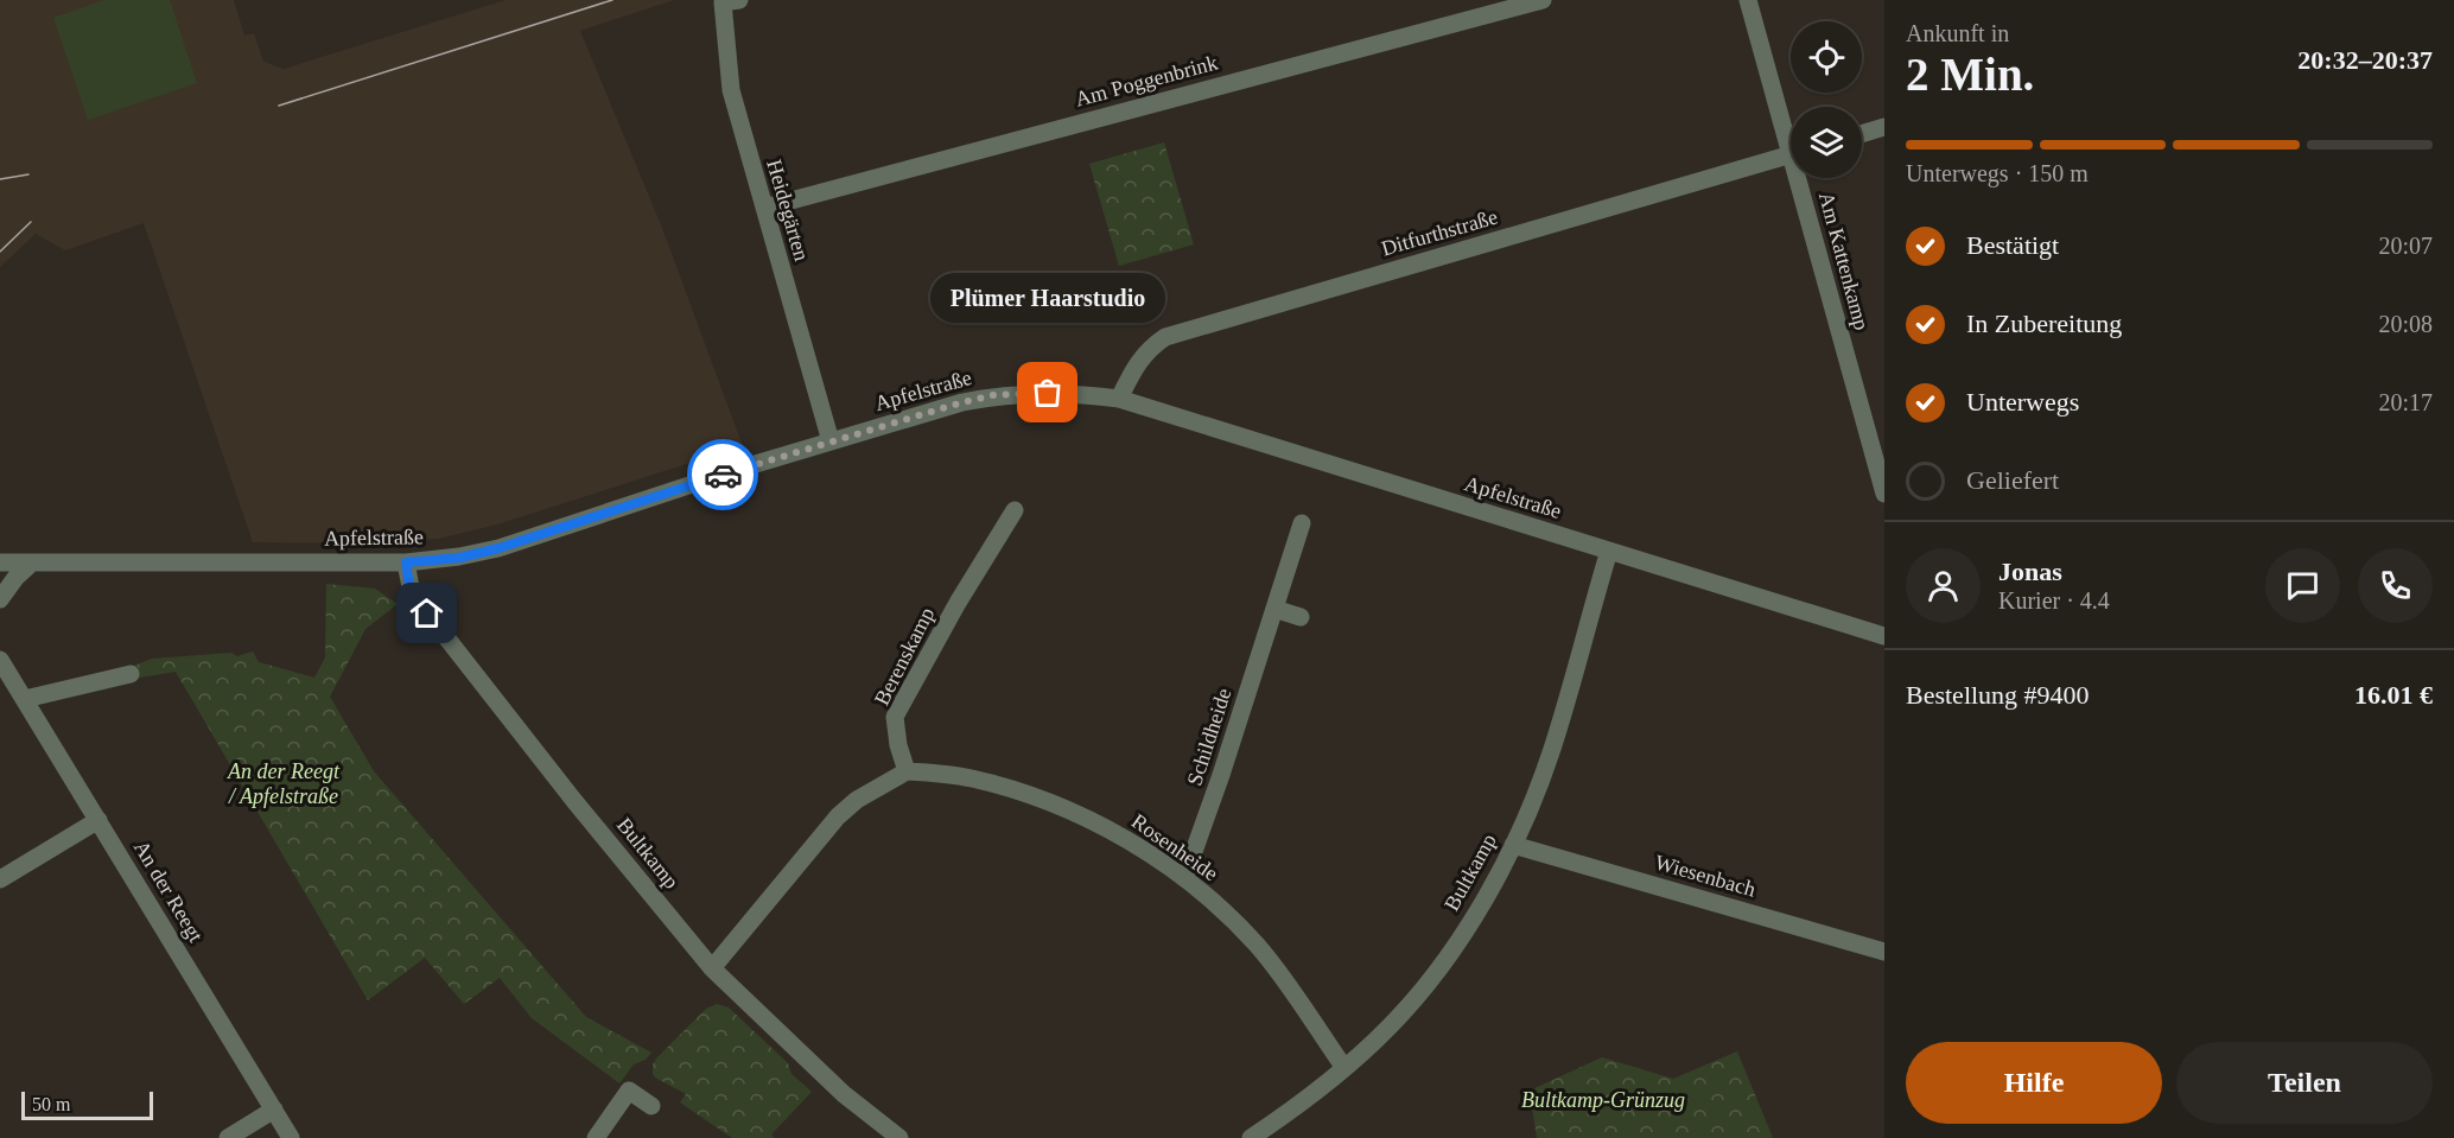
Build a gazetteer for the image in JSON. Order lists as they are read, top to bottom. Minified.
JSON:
{"streets":{"street":["Am Poggenbrink","Heidegärten","Ditfurthstraße","Am Kattenkamp","Apfelstraße","Berenskamp","Schildheide","Rosenheide","Bultkamp","Wiesenbach","An der Reegt"]},"crossings":[["Am Poggenbrink","Heidegärten"],["Heidegärten","Apfelstraße"],["Ditfurthstraße","Apfelstraße"],["Apfelstraße","Bultkamp"],["Berenskamp","Rosenheide"],["Schildheide","Rosenheide"],["Rosenheide","Bultkamp"],["Bultkamp","Wiesenbach"]],"parks":["An der Reegt / Apfelstraße","Bultkamp-Grünzug"],"places":["Plümer Haarstudio"],"scale_bar":"50 m","page":{"heading":["2 Min.","Ankunft in","20:32–20:37"],"panel":["Jonas","Kurier · 4.4","Bestellung #9400","16.01 €"],"bar":"Unterwegs · 150 m","list":[["Bestätigt","20:07"],["In Zubereitung","20:08"],["Unterwegs","20:17"],"Geliefert"],"bubble":"Plümer Haarstudio","buttons":["Hilfe","Teilen"],"scale":"50 m"}}
